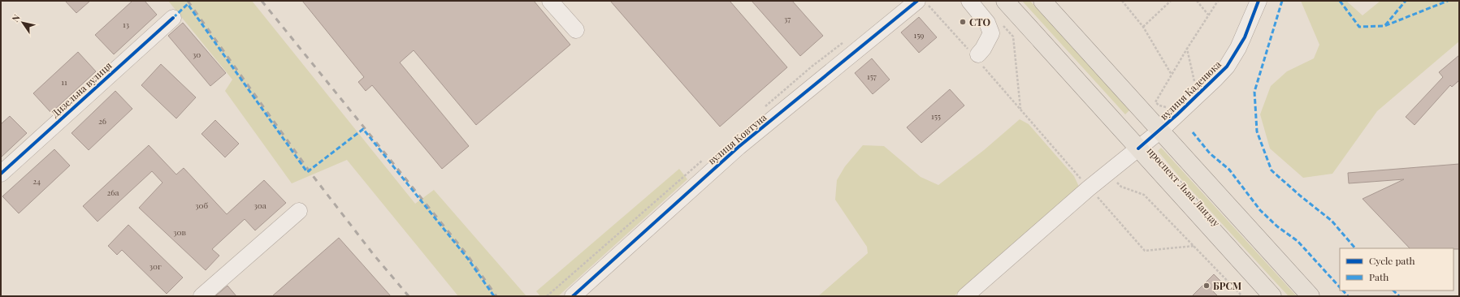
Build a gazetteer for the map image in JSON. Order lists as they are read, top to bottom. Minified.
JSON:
{"streets":{"main road":["проспект Льва Ландау"],"street":["Дизельна вулиця","вулиця Каденюка","вулиця Ковтуна"]},"crossings":[["вулиця Каденюка","проспект Льва Ландау"]],"places":["СТО","БРСМ"],"house_numbers":["37","13","159","30","157","11","155","26","24","26а","30б","30а","30в","30г"],"legend":["Cycle path","Path"],"north":"top left"}
